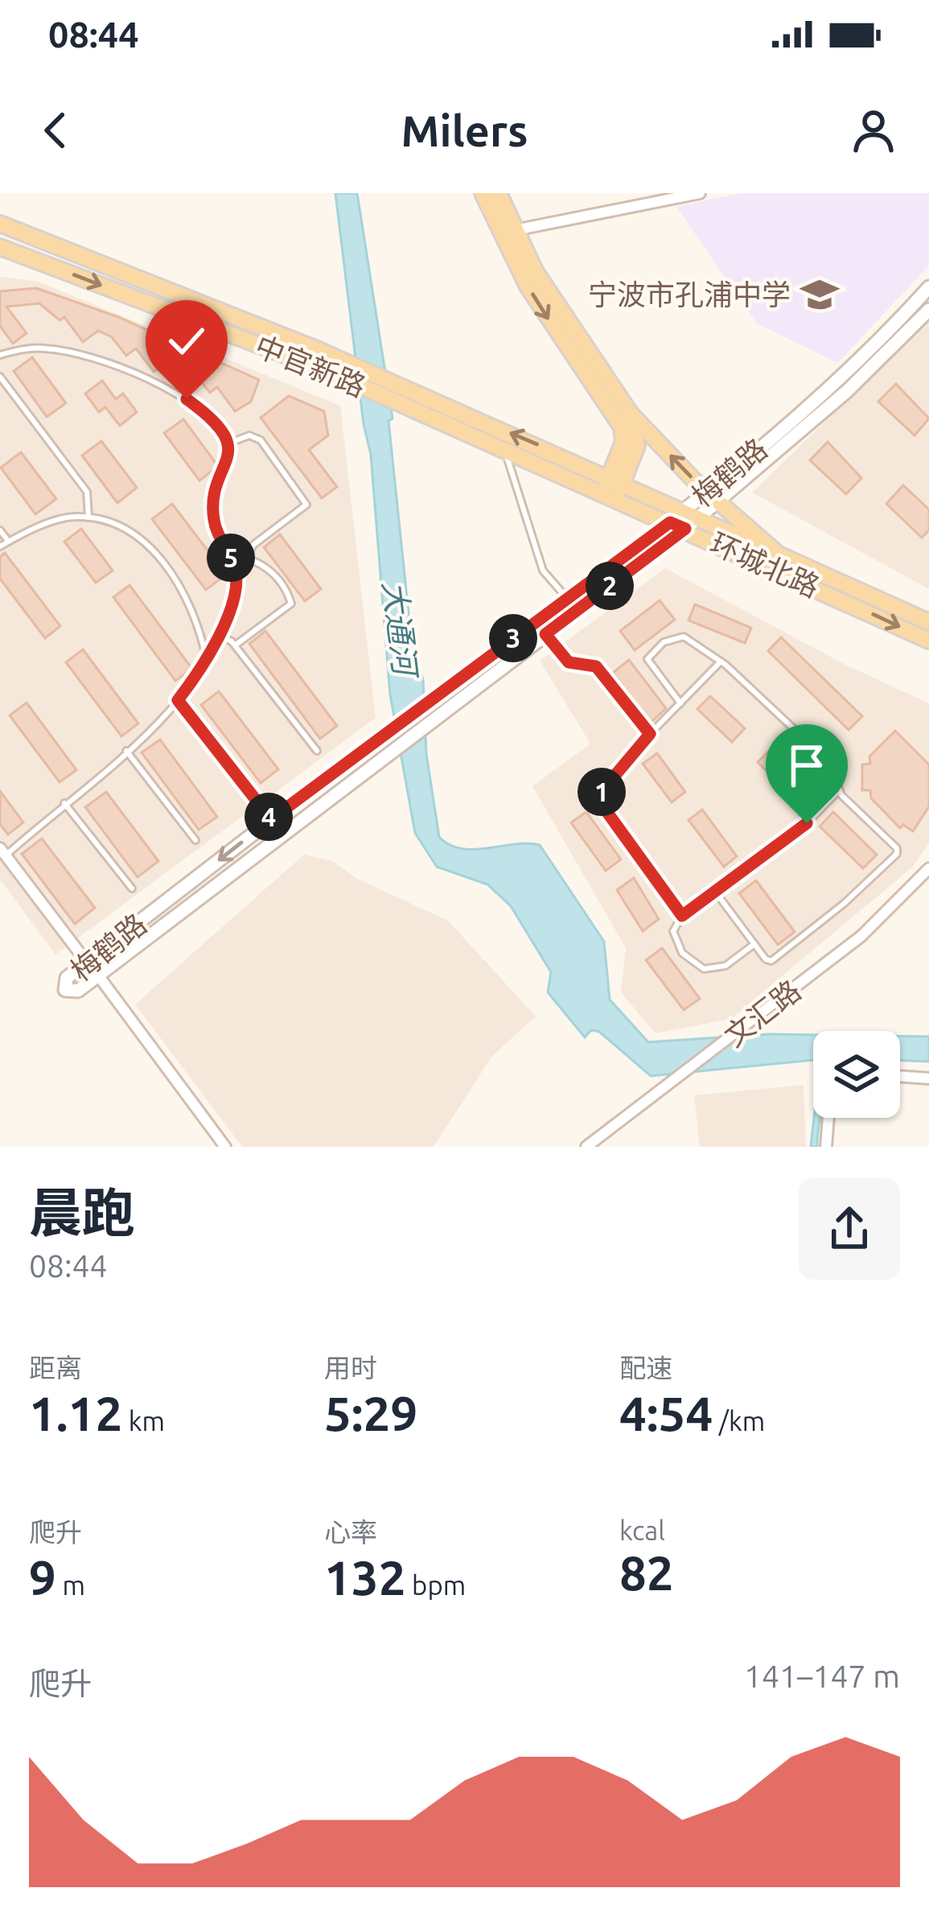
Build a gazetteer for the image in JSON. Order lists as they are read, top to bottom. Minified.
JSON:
{"streets":{"main road":["中官新路","环城北路"],"street":["梅鹤路","文汇路"]},"crossings":[["中官新路","环城北路"],["梅鹤路","环城北路"]],"water":["大通河"],"places":{"school or university":["宁波市孔浦中学"]},"page":{"status":"08:44","header":"Milers","pins":["5","2","3","1","4"],"heading":["晨跑","08:44"],"stats":[["距离","1.12 km"],["用时","5:29"],["配速","4:54 /km"],["爬升","9 m"],["心率","132 bpm"],["kcal","82"]],"chart":["爬升","141–147 m"]}}
